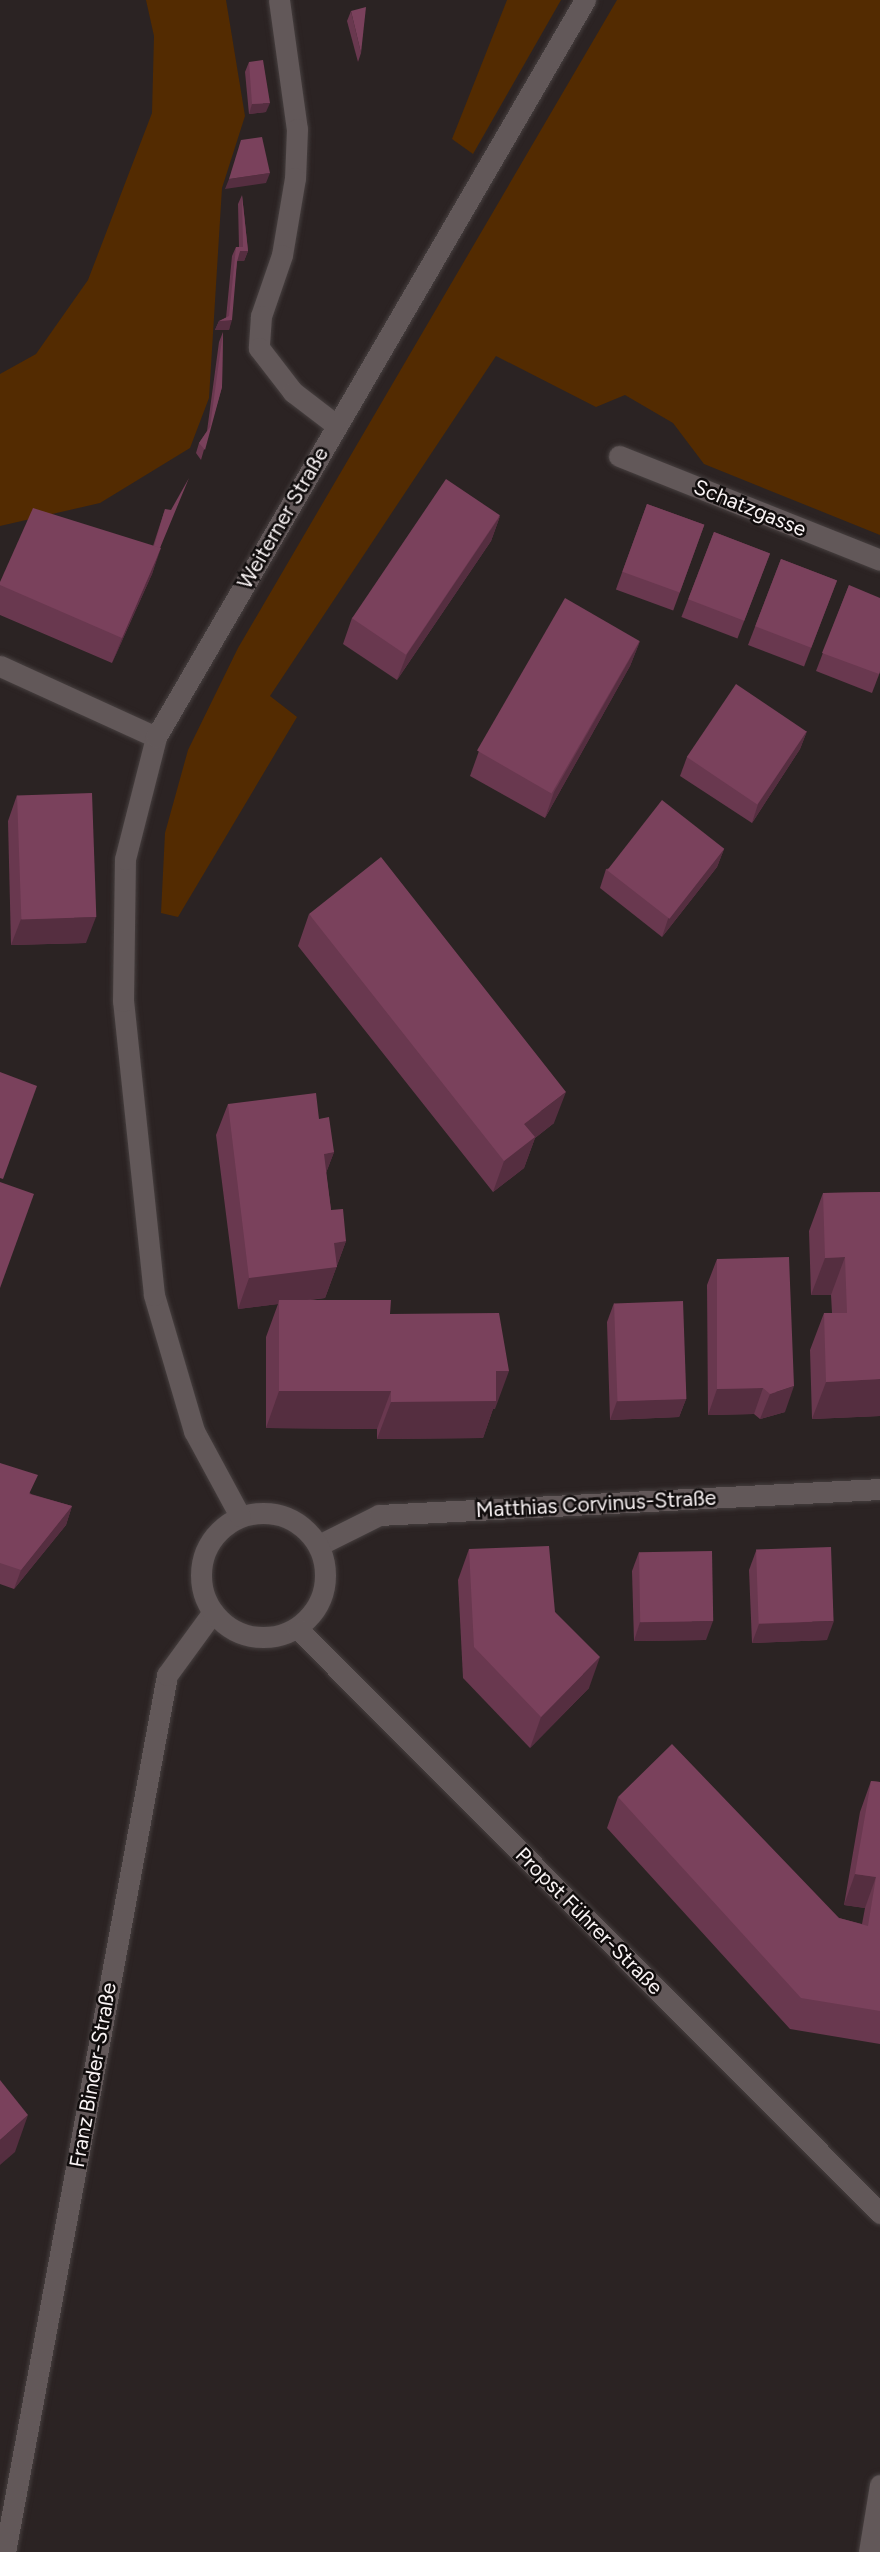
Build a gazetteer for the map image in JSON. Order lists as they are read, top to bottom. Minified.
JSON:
{"streets":{"street":["Schatzgasse","Weiterner Straße","Matthias Corvinus-Straße","Propst Führer-Straße","Franz Binder-Straße"]},"crossings":[["Weiterner Straße","Matthias Corvinus-Straße"],["Weiterner Straße","Propst Führer-Straße"],["Weiterner Straße","Franz Binder-Straße"],["Matthias Corvinus-Straße","Propst Führer-Straße"],["Matthias Corvinus-Straße","Franz Binder-Straße"],["Propst Führer-Straße","Franz Binder-Straße"]]}
